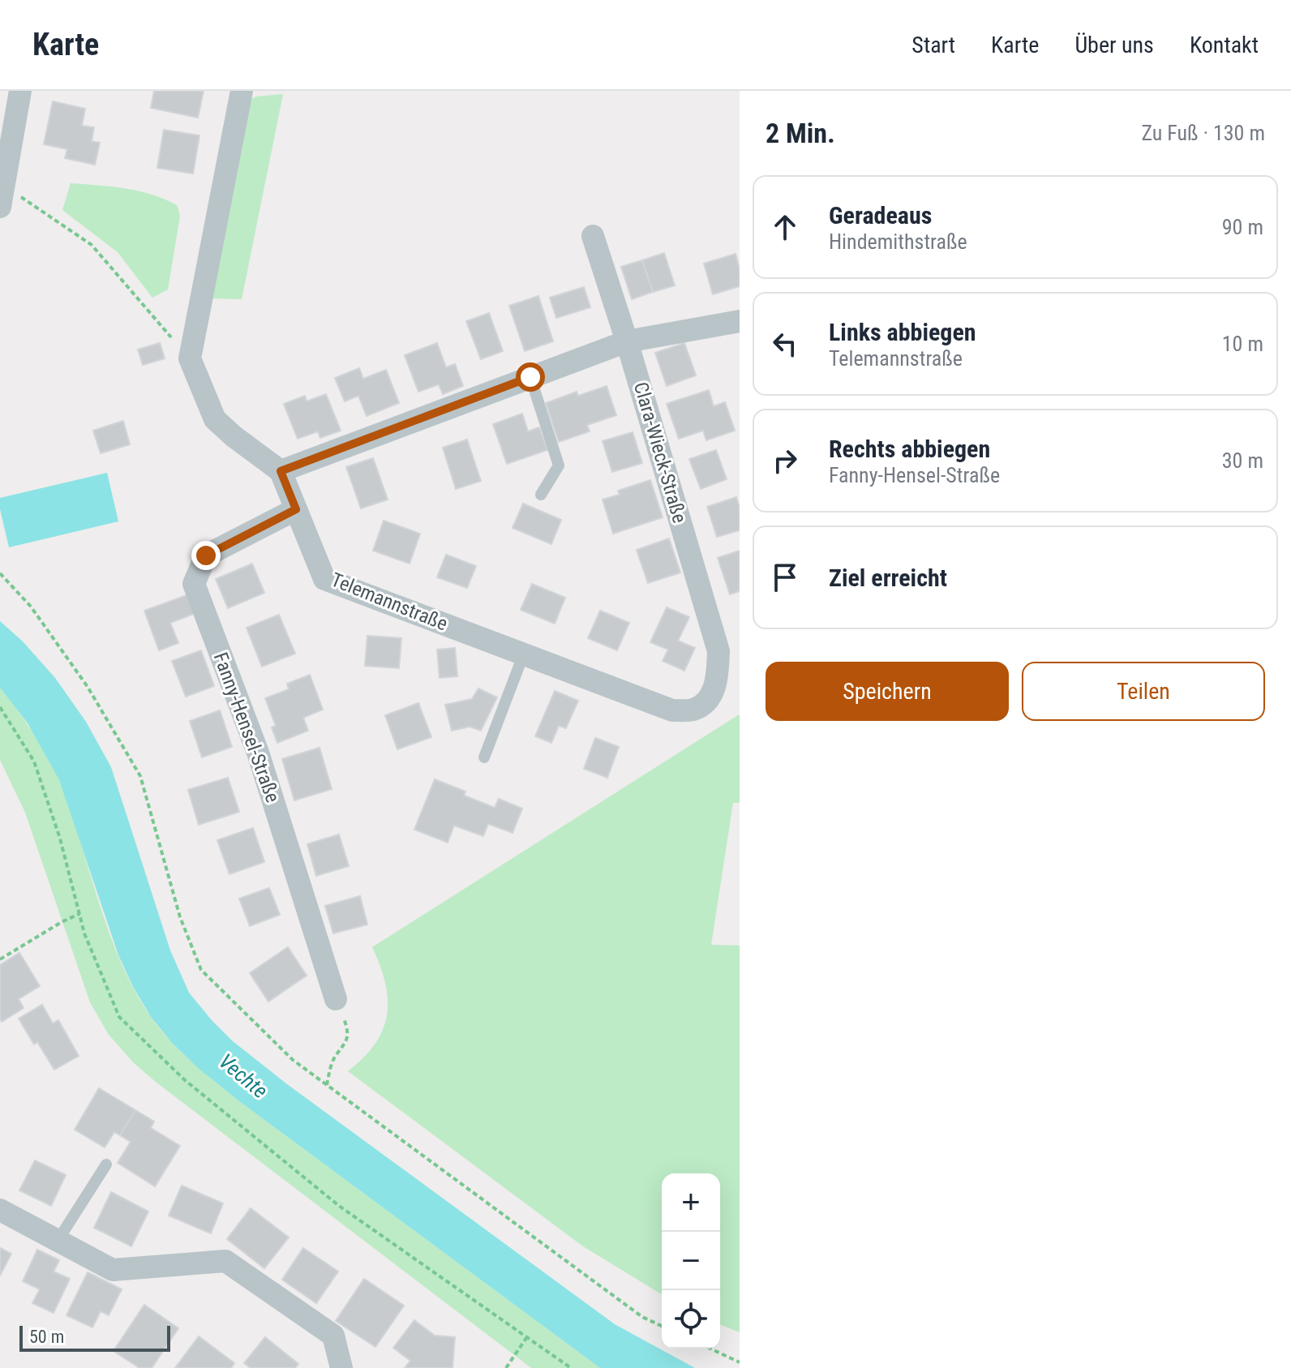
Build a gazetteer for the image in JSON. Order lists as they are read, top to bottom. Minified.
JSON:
{"streets":{"street":["Clara-Wieck-Straße","Telemannstraße","Fanny-Hensel-Straße"]},"crossings":[["Clara-Wieck-Straße","Telemannstraße"],["Telemannstraße","Fanny-Hensel-Straße"]],"water":["Vechte"],"scale_bar":"50 m","page":{"header":"Karte","nav":["Start","Karte","Über uns","Kontakt"],"heading":["2 Min.","Zu Fuß · 130 m"],"list":[["Geradeaus","Hindemithstraße","90 m"],["Links abbiegen","Telemannstraße","10 m"],["Rechts abbiegen","Fanny-Hensel-Straße","30 m"],"Ziel erreicht"],"buttons":["Speichern","Teilen"],"map_buttons":["+","−"],"scale":"50 m"}}
